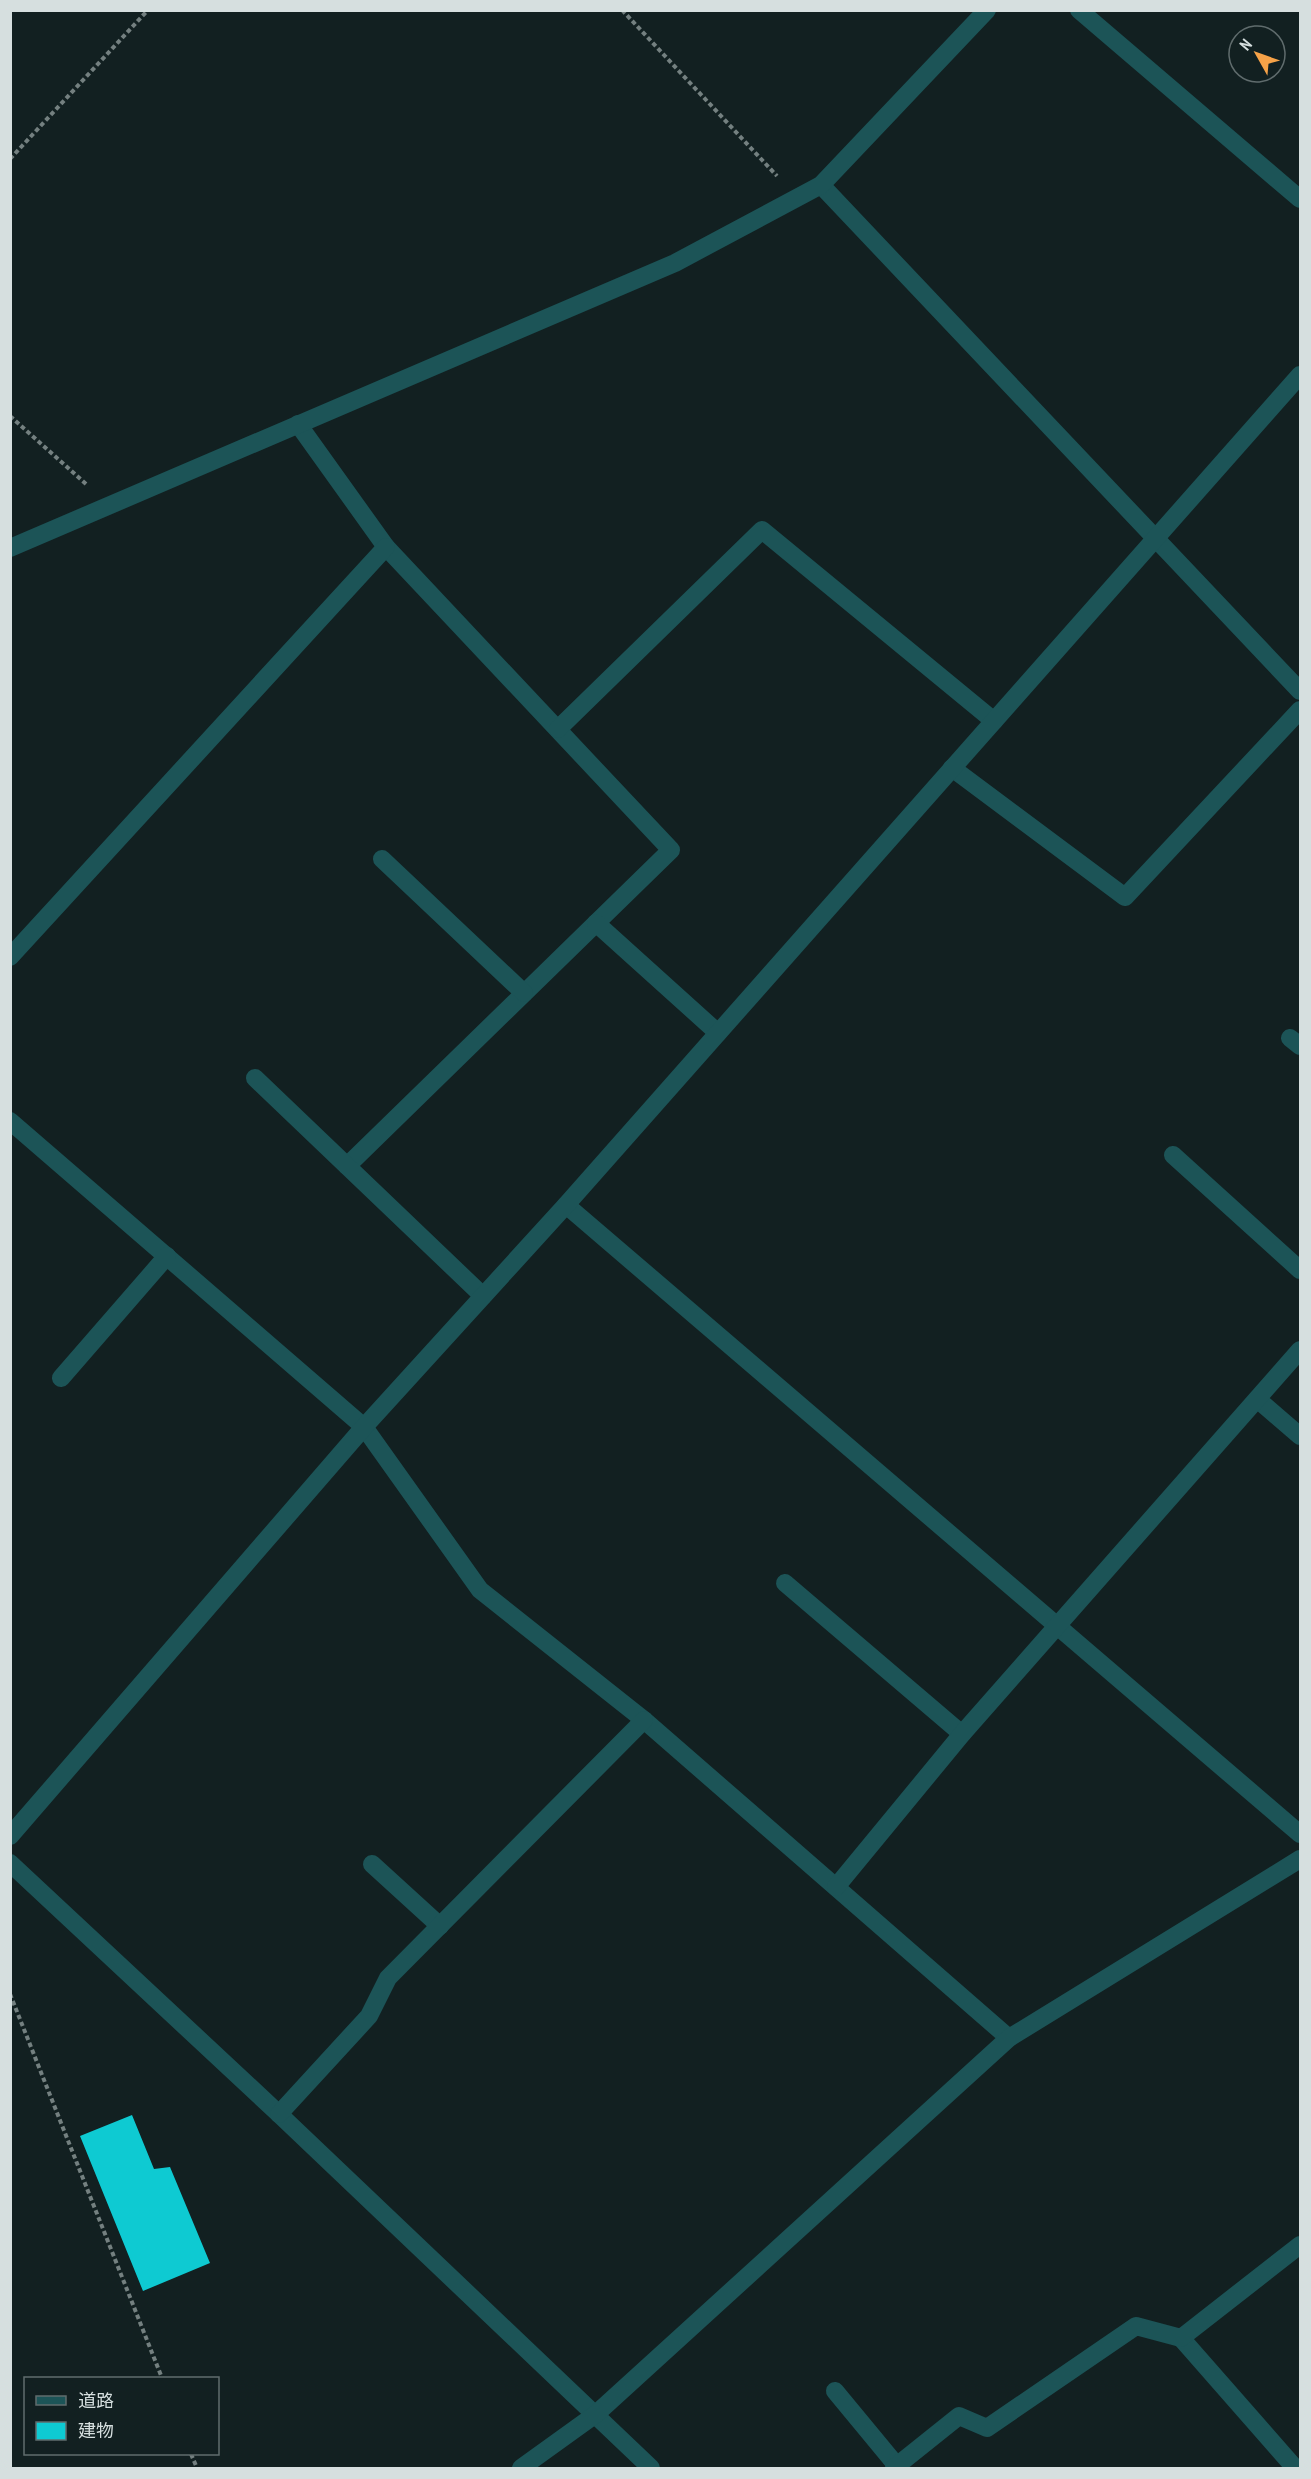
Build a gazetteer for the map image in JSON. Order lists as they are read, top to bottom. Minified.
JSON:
{"legend":["道路","建物"],"north":"top left"}
